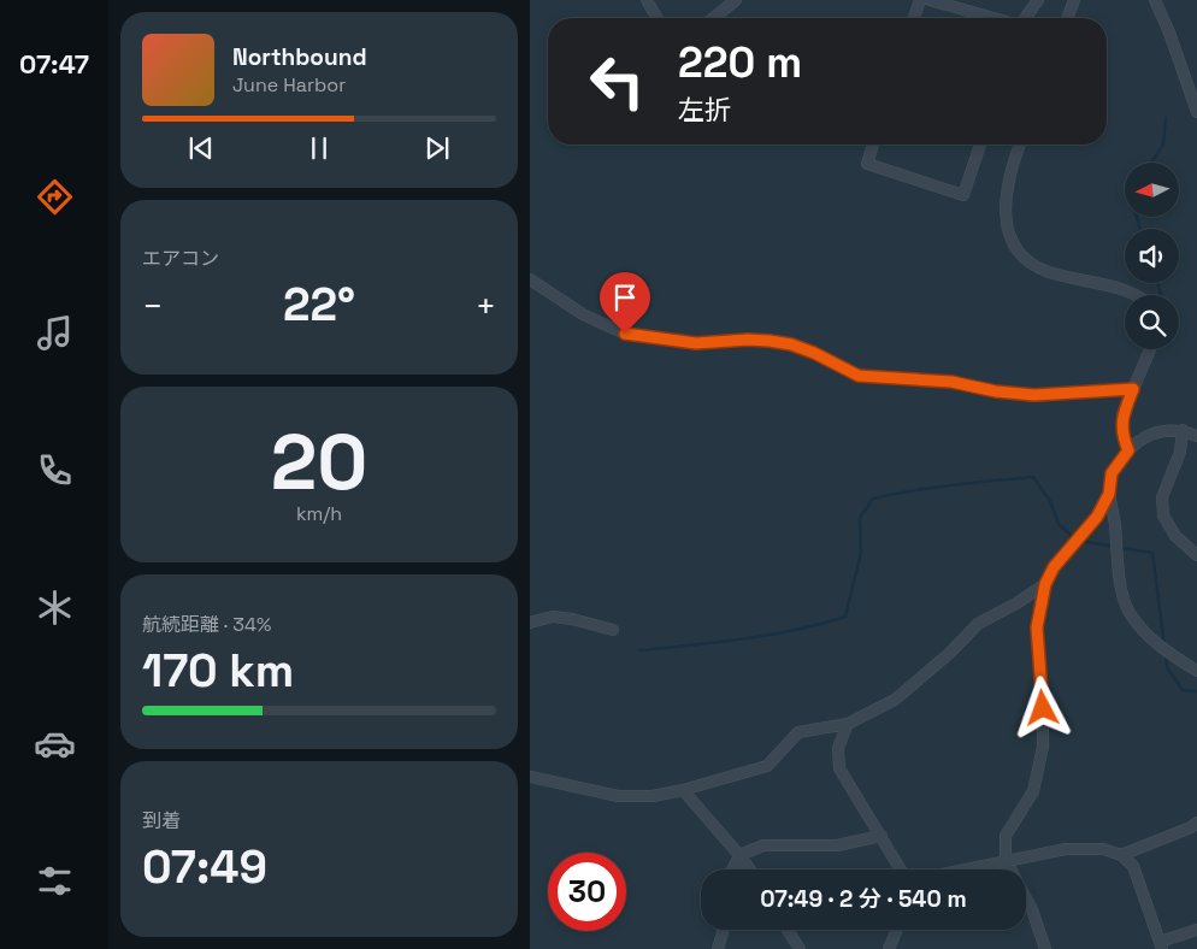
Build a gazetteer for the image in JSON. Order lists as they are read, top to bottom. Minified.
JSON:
{"north":"left","page":{"tabs":"07:47","turn":["220 m","左折"],"song":["Northbound","June Harbor"],"tile":["エアコン",["20","km/h"],["航続距離 · 34%","170 km"],["到着","07:49"]],"heat":["−","22°","+"],"limit":"30","trip":"07:49 · 2 分 · 540 m"}}
